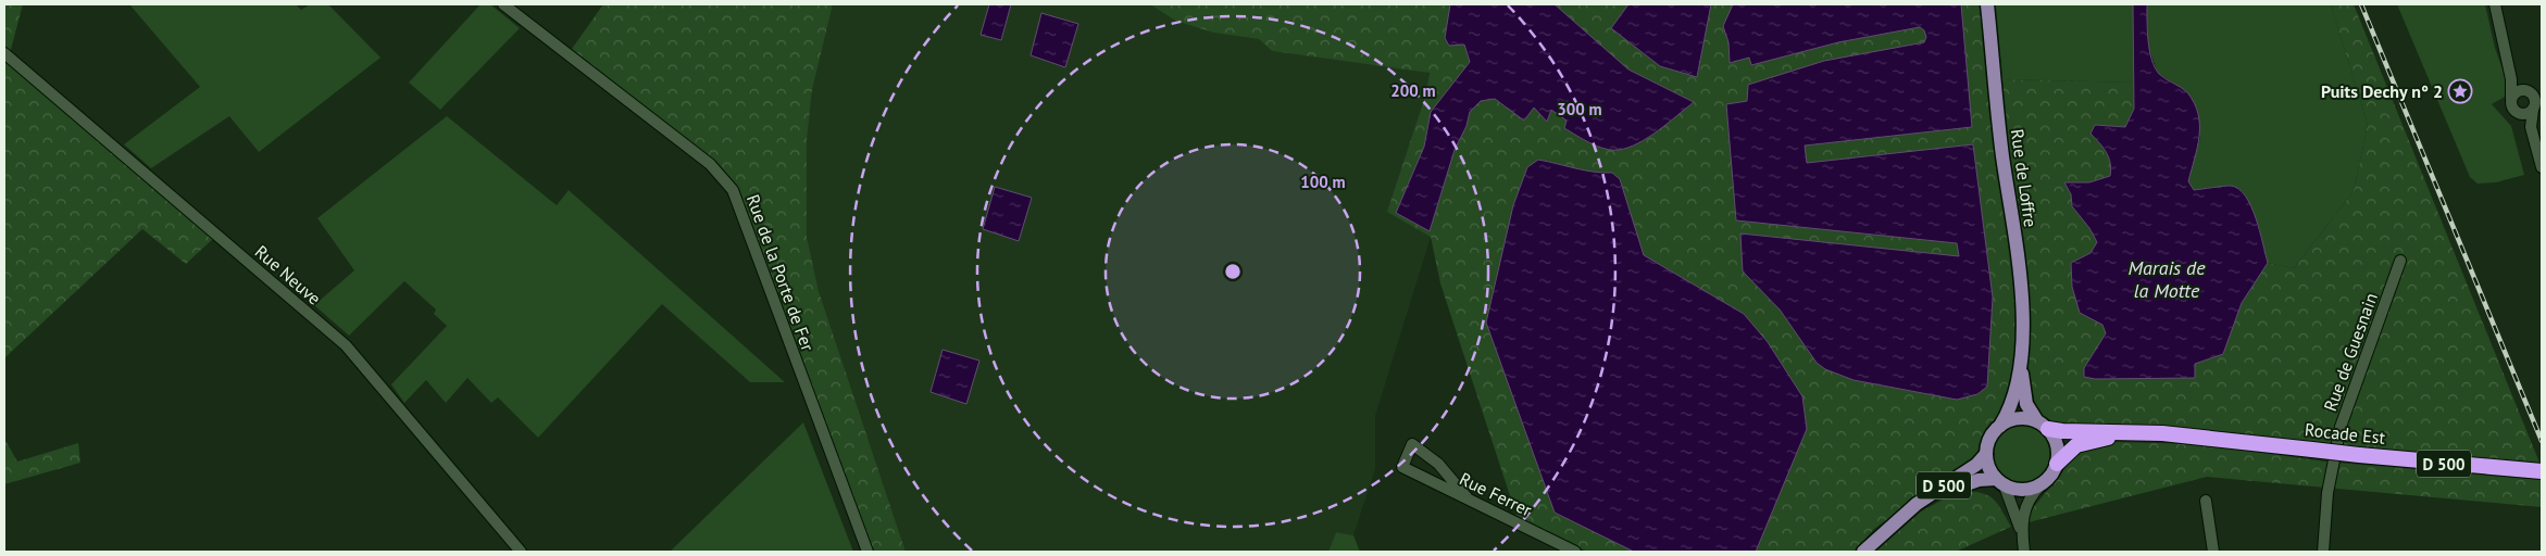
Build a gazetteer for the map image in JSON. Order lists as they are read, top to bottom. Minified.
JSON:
{"streets":{"highway":["Rocade Est","D 500"],"main road":["Rue de Loffre"],"street":["Rue de la Porte de Fer","Rue Neuve","Rue de Guesnain","Rue Ferrer"]},"crossings":[["Rue de Loffre","D 500"],["Rocade Est","D 500"]],"water":["Marais de la Motte"],"places":{"place":["Puits Dechy n° 2"]},"rings":["200 m","300 m","100 m"]}
